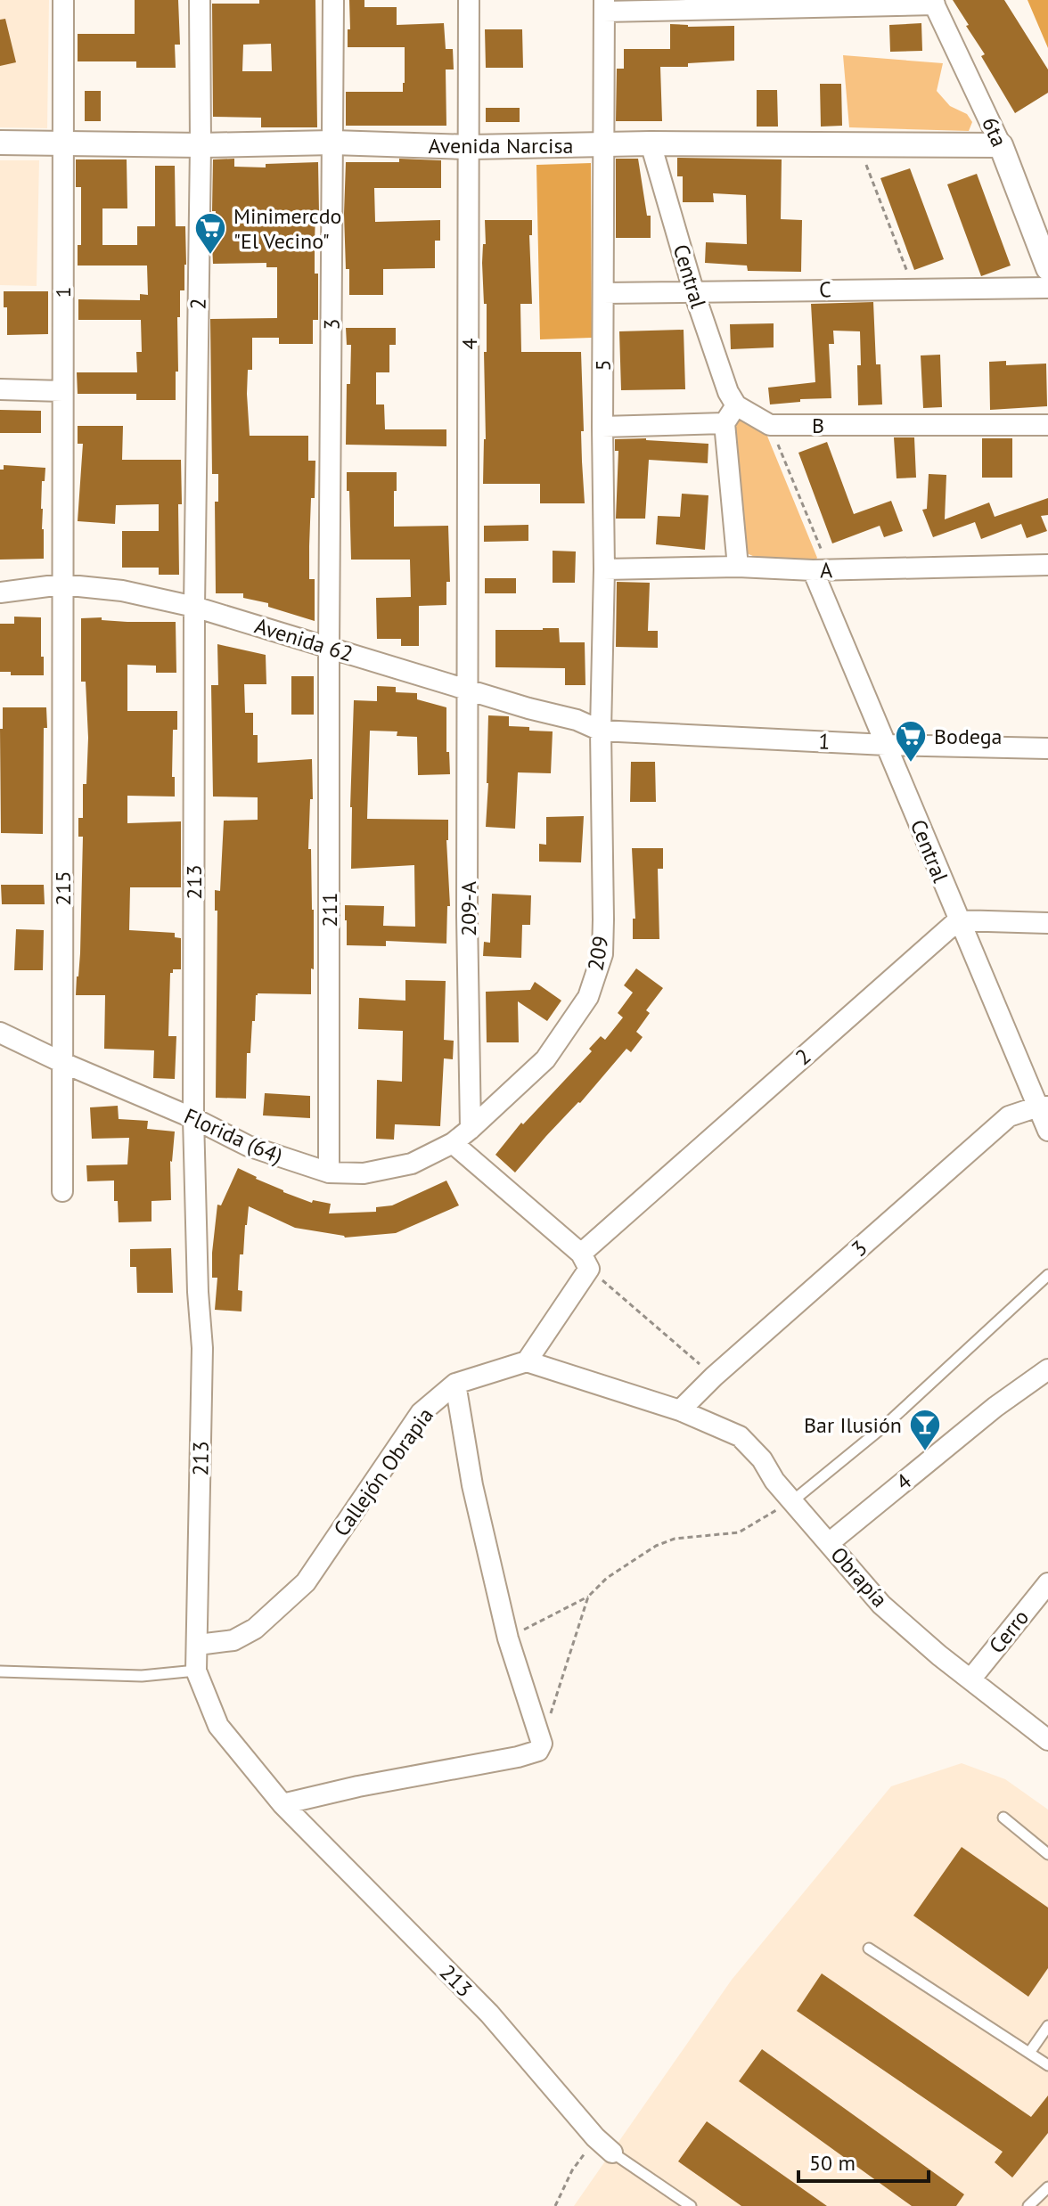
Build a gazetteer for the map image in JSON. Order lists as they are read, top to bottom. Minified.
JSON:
{"streets":{"street":["6ta","Avenida Narcisa","Central","C","1","2","3","4","5","B","A","Avenida 62","213","215","209-A","211","209","Florida (64)","Callejón Obrapia","Obrapía","Cerro"]},"crossings":[["6ta","Avenida Narcisa"],["Avenida Narcisa","Central"],["Avenida Narcisa","1"],["Avenida Narcisa","2"],["Avenida Narcisa","3"],["Avenida Narcisa","4"],["Avenida Narcisa","5"],["Central","C"],["Central","1"],["Central","2"],["Central","3"],["Central","A"],["C","5"],["1","5"],["1","Avenida 62"],["1","215"],["1","209"],["2","Avenida 62"],["2","213"],["2","Callejón Obrapia"],["3","Avenida 62"],["3","211"],["3","Obrapía"],["4","Avenida 62"],["4","209-A"],["4","Obrapía"],["5","A"],["5","Avenida 62"],["5","209"],["Avenida 62","213"],["Avenida 62","215"],["Avenida 62","209-A"],["Avenida 62","211"],["Avenida 62","209"],["213","Florida (64)"],["213","Callejón Obrapia"],["215","Florida (64)"],["209-A","209"],["209-A","Florida (64)"],["211","Florida (64)"],["209","Florida (64)"],["Obrapía","Cerro"]],"places":{"supermarket":["Minimercdo \"El Vecino\"","Bodega"],"bar":["Bar Ilusión"]},"scale_bar":"50 m"}
